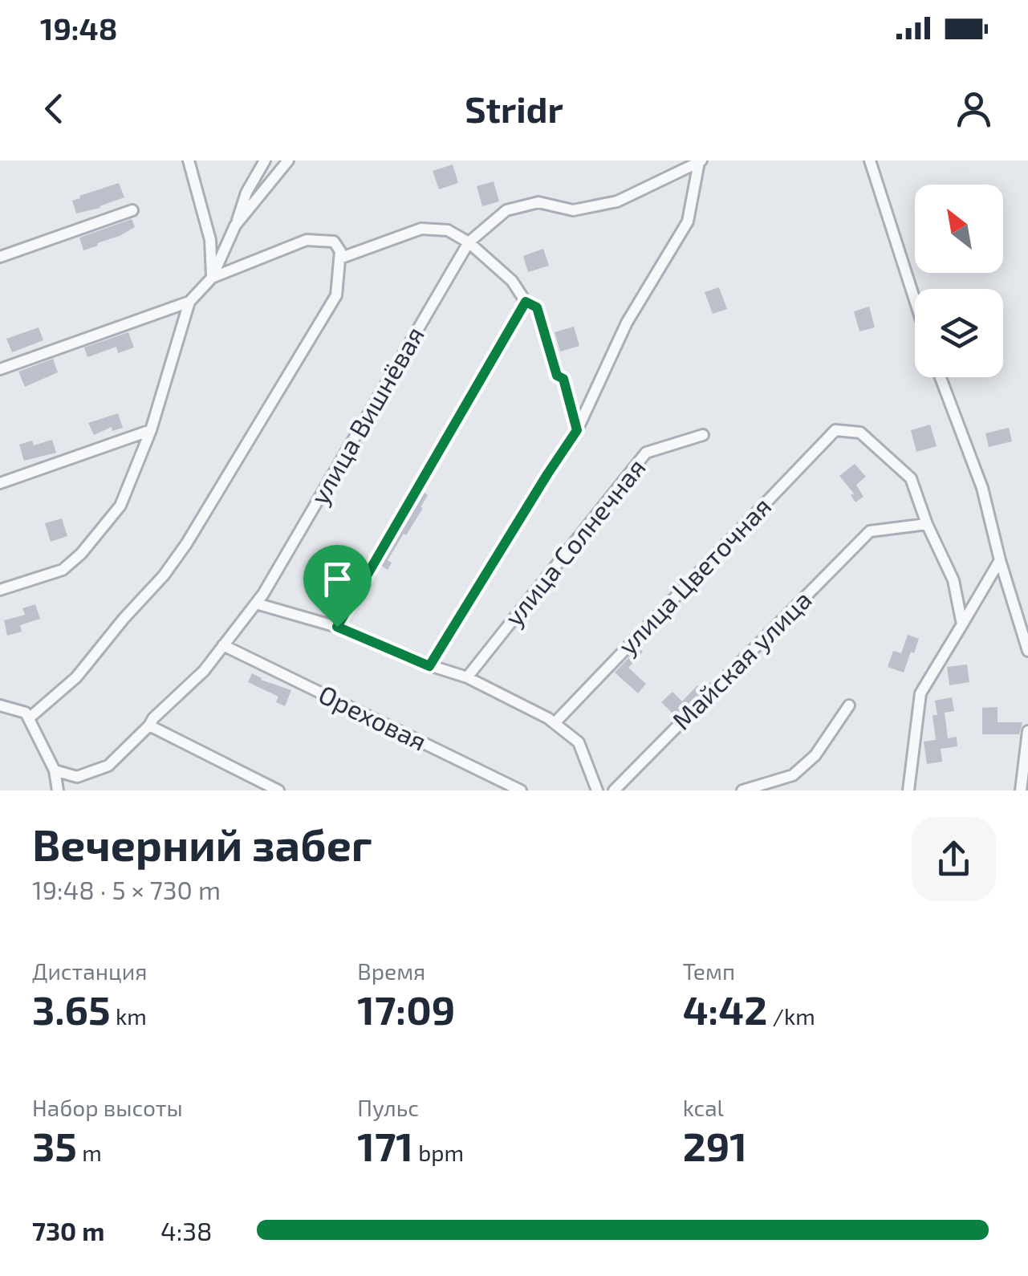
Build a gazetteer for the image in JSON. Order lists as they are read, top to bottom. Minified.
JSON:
{"streets":{"street":["улица Вишнёвая","улица Солнечная","улица Цветочная","Майская улица","Ореховая"]},"crossings":[["улица Вишнёвая","Ореховая"],["улица Цветочная","Майская улица"]],"north":"top left","page":{"status":"19:48","header":"Stridr","heading":["Вечерний забег","19:48 · 5 × 730 m"],"stats":[["Дистанция","3.65 km"],["Время","17:09"],["Темп","4:42 /km"],["Набор высоты","35 m"],["Пульс","171 bpm"],["kcal","291"]],"list":[{"name":"730 m","note":"4:38"}]}}
